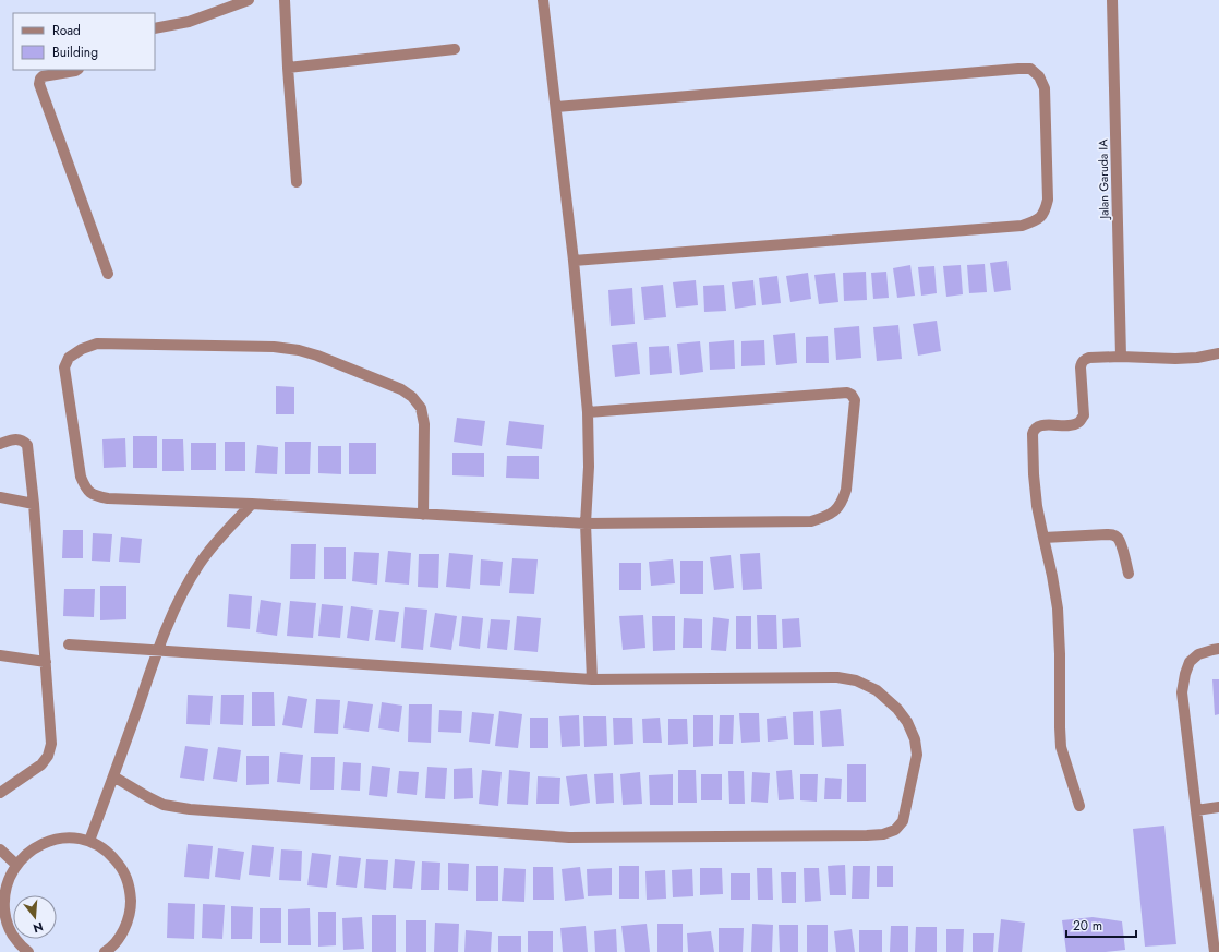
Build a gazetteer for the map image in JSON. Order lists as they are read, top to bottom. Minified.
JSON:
{"streets":{"street":["Jalan Garuda IA"]},"legend":["Road","Building"],"scale_bar":"20 m","north":"bottom"}
